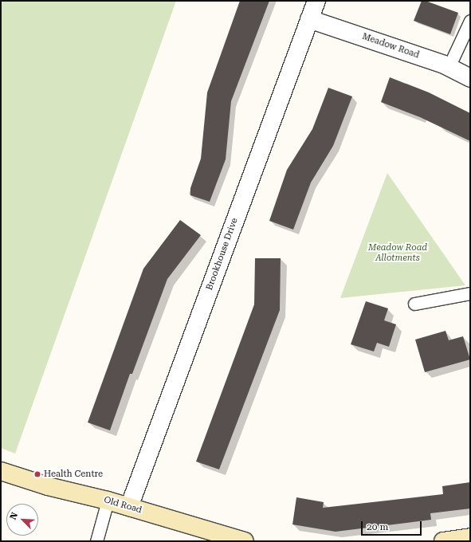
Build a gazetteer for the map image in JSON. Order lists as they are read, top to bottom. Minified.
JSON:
{"streets":{"street":["Meadow Road","Brookhouse Drive","Old Road"]},"crossings":[["Meadow Road","Brookhouse Drive"],["Brookhouse Drive","Old Road"]],"parks":["Meadow Road Allotments"],"places":["Health Centre"],"scale_bar":"20 m","north":"top left"}
